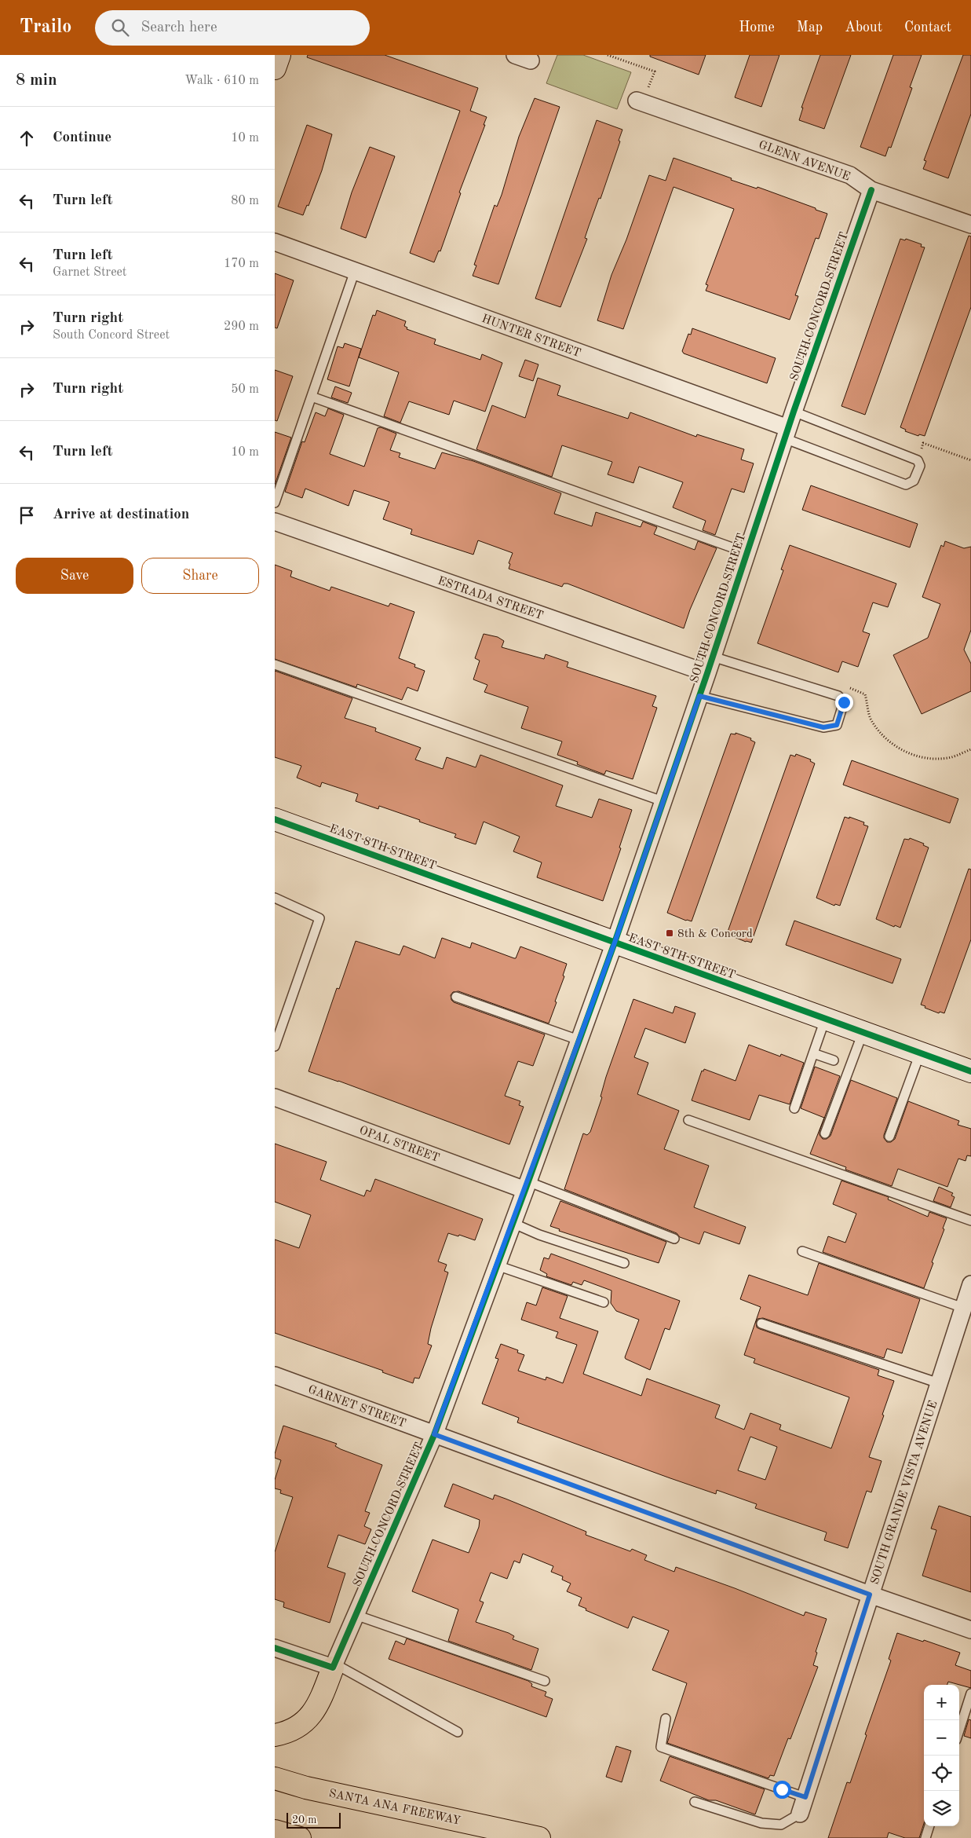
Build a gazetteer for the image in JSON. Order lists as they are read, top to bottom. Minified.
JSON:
{"streets":{"highway":["SANTA ANA FREEWAY"],"main road":["EAST 8TH STREET"],"street":["GLENN AVENUE","SOUTH CONCORD STREET","HUNTER STREET","ESTRADA STREET","OPAL STREET","GARNET STREET","SOUTH GRANDE VISTA AVENUE"]},"crossings":[["GLENN AVENUE","SOUTH CONCORD STREET"],["SOUTH CONCORD STREET","HUNTER STREET"],["SOUTH CONCORD STREET","ESTRADA STREET"],["SOUTH CONCORD STREET","EAST 8TH STREET"],["SOUTH CONCORD STREET","OPAL STREET"],["SOUTH CONCORD STREET","GARNET STREET"],["GARNET STREET","SOUTH GRANDE VISTA AVENUE"]],"places":{"transit":["8th & Concord"]},"scale_bar":"20 m","page":{"header":"Trailo","search":"Search here","nav":["Home","Map","About","Contact"],"heading":["8 min","Walk · 610 m"],"list":[["Continue","10 m"],["Turn left","80 m"],["Turn left","Garnet Street","170 m"],["Turn right","South Concord Street","290 m"],["Turn right","50 m"],["Turn left","10 m"],"Arrive at destination"],"buttons":["Save","Share"],"map_buttons":["+","−"],"scale":"20 m"}}
